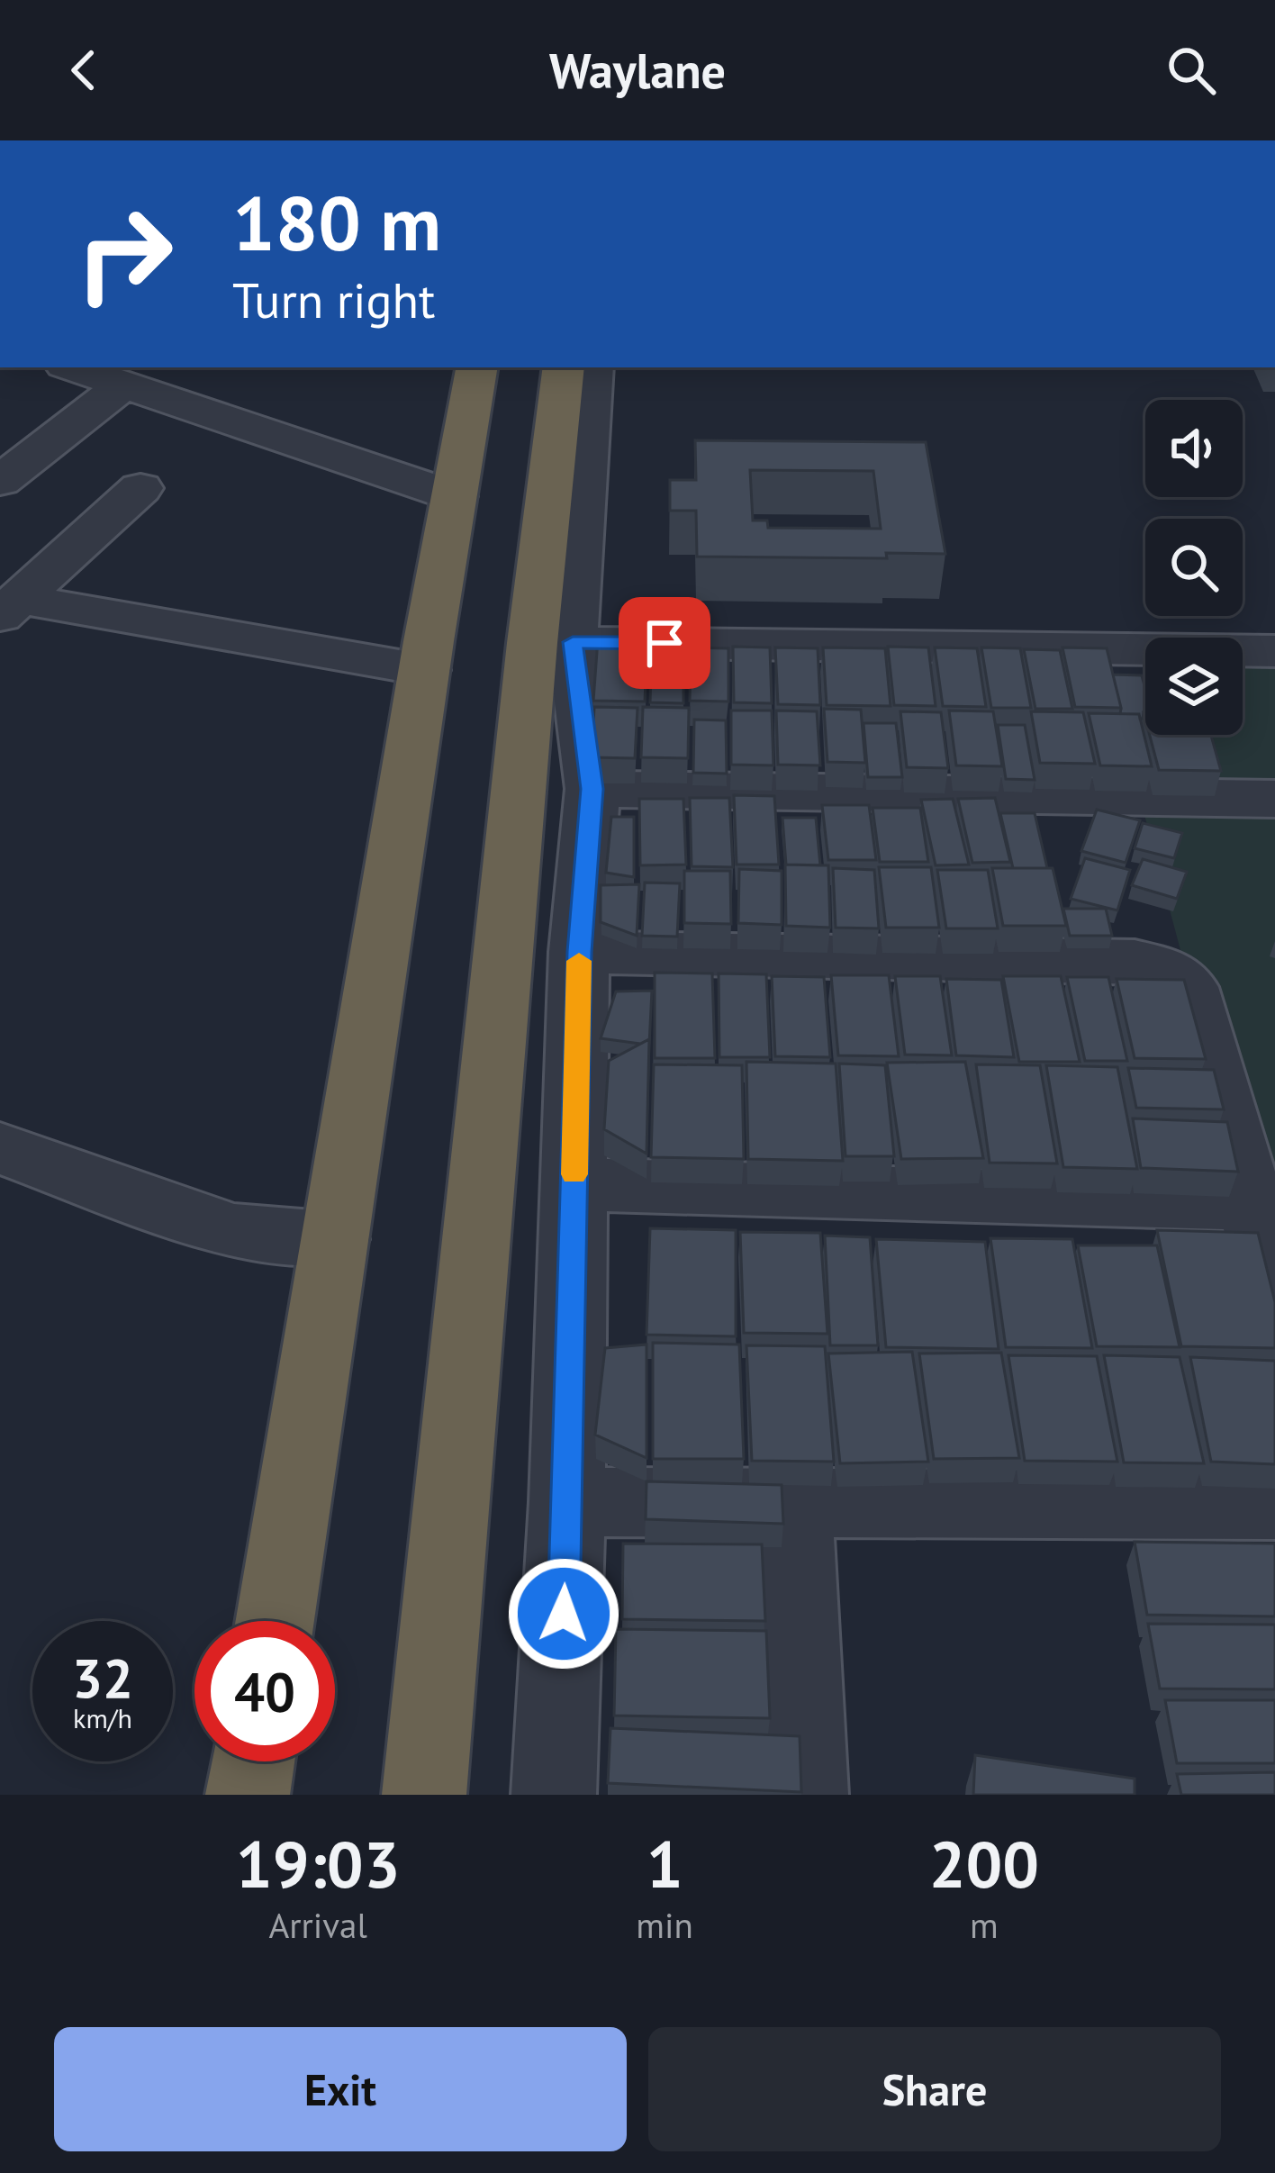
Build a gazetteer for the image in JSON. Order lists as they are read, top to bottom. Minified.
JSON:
{"page":{"header":"Waylane","turn":["180 m","Turn right"],"speed":"32 km/h","limit":"40","eta":["19:03","Arrival","1","min","200","m"],"buttons":["Exit","Share"]}}
